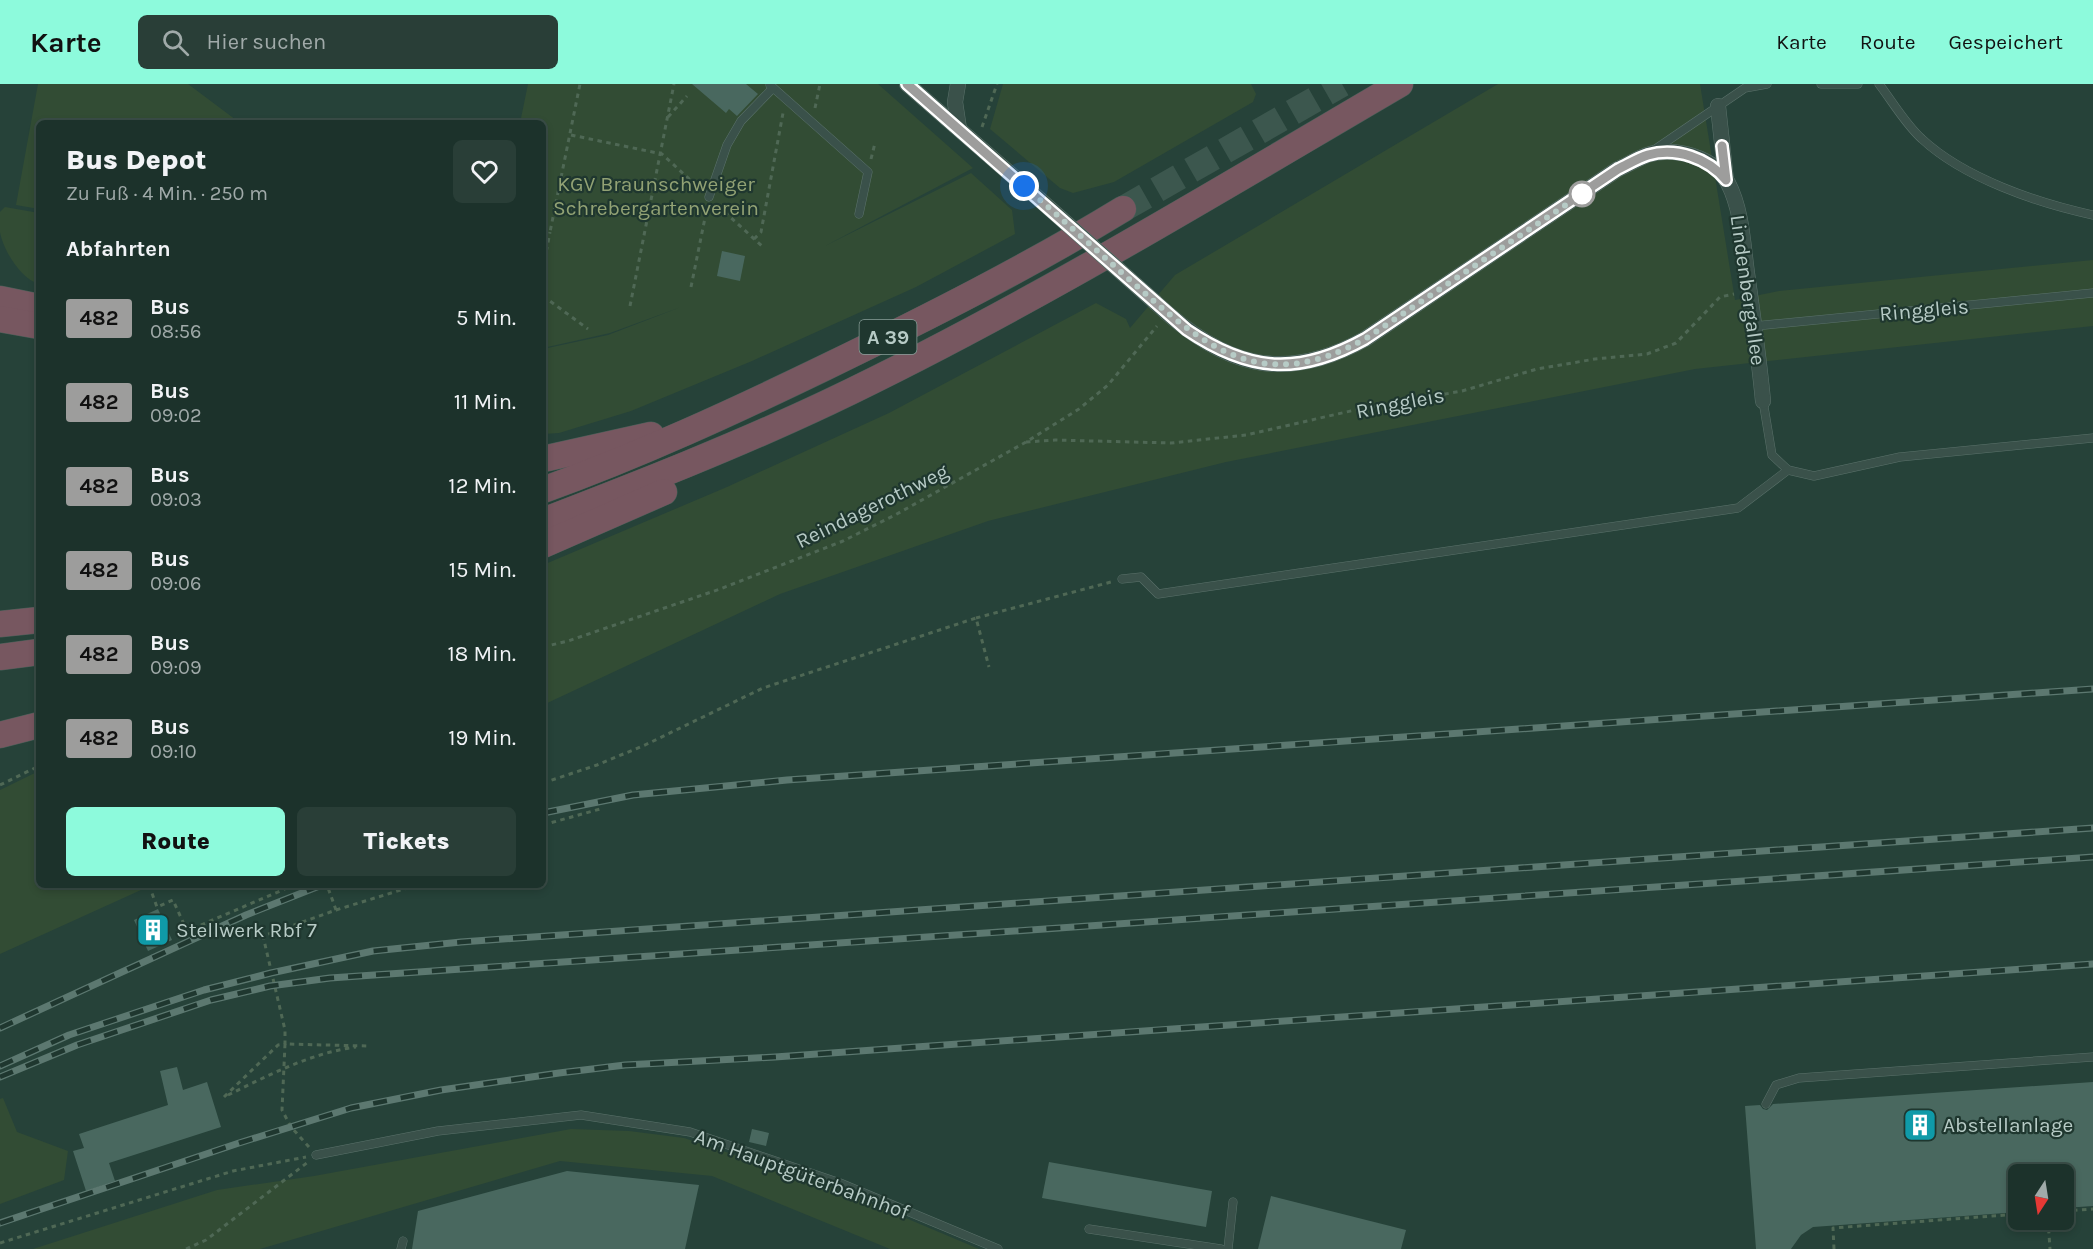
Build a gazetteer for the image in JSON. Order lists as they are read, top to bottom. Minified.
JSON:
{"streets":{"highway":["A 39"],"street":["Lindenbergallee"],"lane":["Ringgleis","Am Hauptgüterbahnhof"],"path":["Reindagerothweg"]},"crossings":[["Lindenbergallee","Ringgleis"],["Lindenbergallee","Reindagerothweg"],["Ringgleis","Reindagerothweg"]],"parks":["KGV Braunschweiger Schrebergartenverein"],"places":{"building":["Stellwerk Rbf 7","Abstellanlage"]},"lines":["bus line 482"],"north":"bottom","page":{"header":"Karte","search":"Hier suchen","nav":["Karte","Route","Gespeichert"],"heading":[["Bus Depot","Zu Fuß · 4 Min. · 250 m"],"Abfahrten"],"list":[{"mark":"482","name":"Bus","note":"08:56","value":"5 Min."},{"mark":"482","name":"Bus","note":"09:02","value":"11 Min."},{"mark":"482","name":"Bus","note":"09:03","value":"12 Min."},{"mark":"482","name":"Bus","note":"09:06","value":"15 Min."},{"mark":"482","name":"Bus","note":"09:09","value":"18 Min."},{"mark":"482","name":"Bus","note":"09:10","value":"19 Min."}],"buttons":["Route","Tickets"]}}
